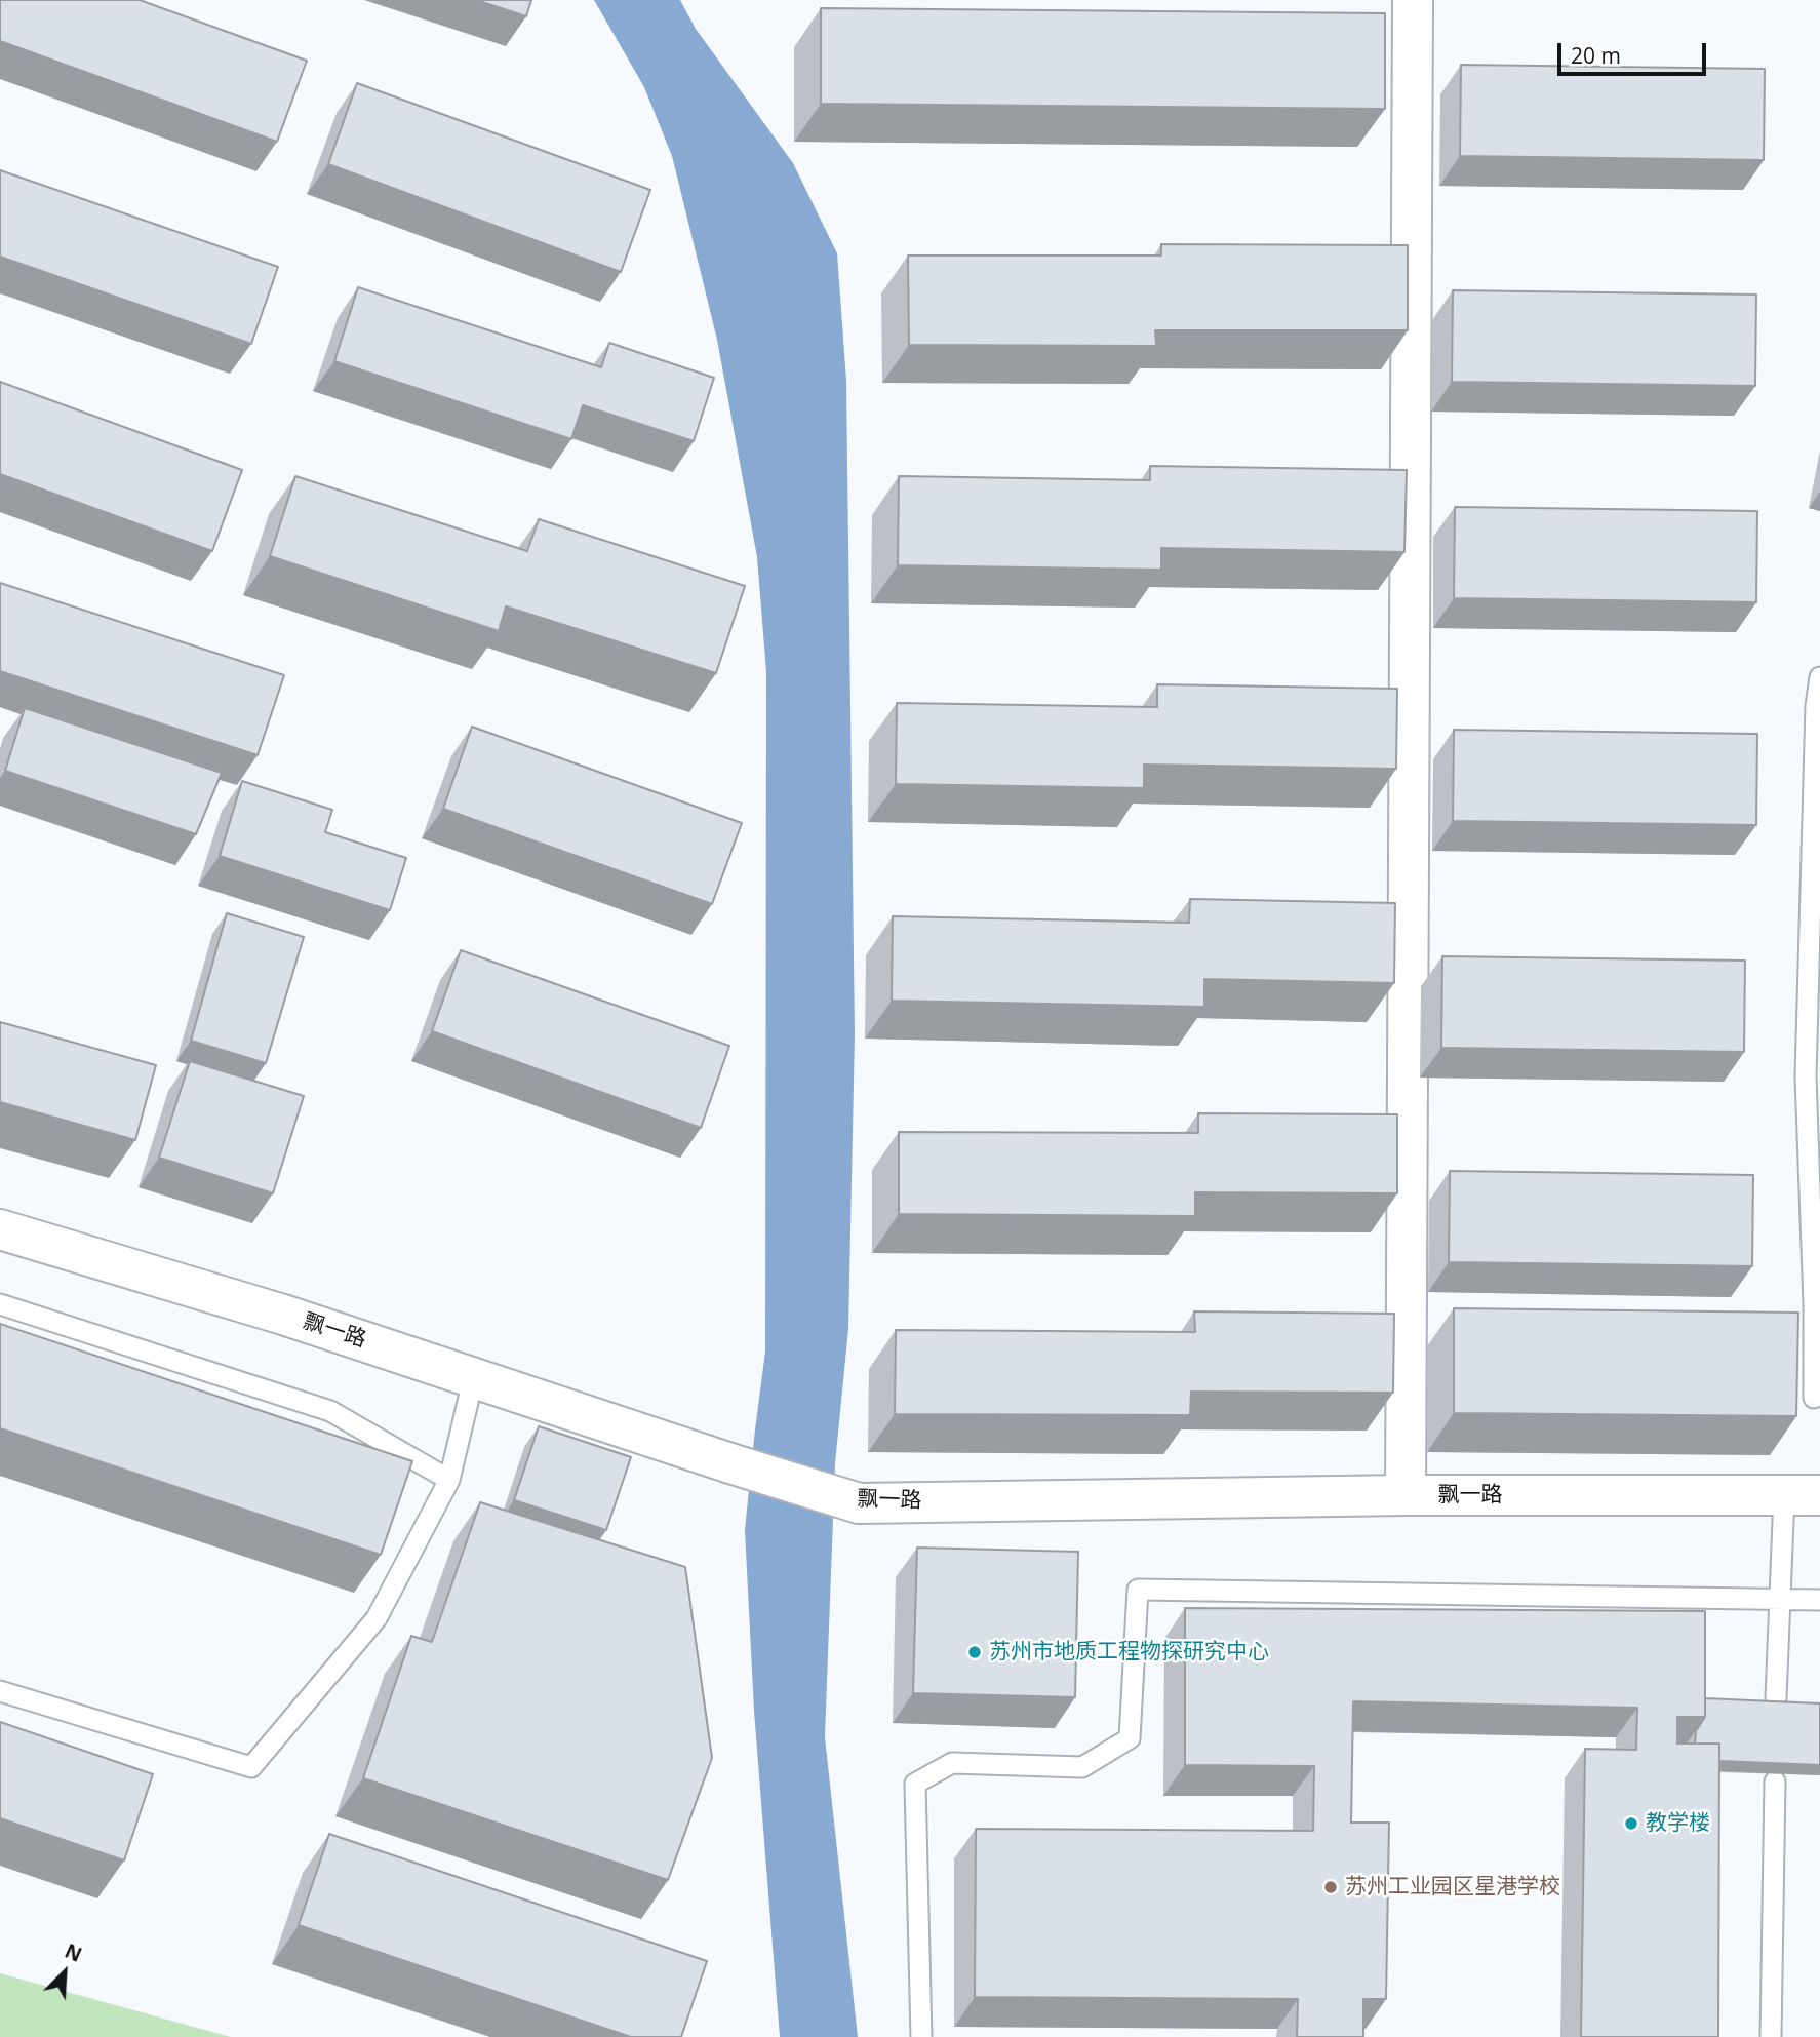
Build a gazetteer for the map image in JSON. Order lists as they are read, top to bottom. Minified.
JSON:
{"streets":{"street":["飘一路"]},"places":["苏州市地质工程物探研究中心","教学楼","苏州工业园区星港学校"],"scale_bar":"20 m","north":"top right"}
